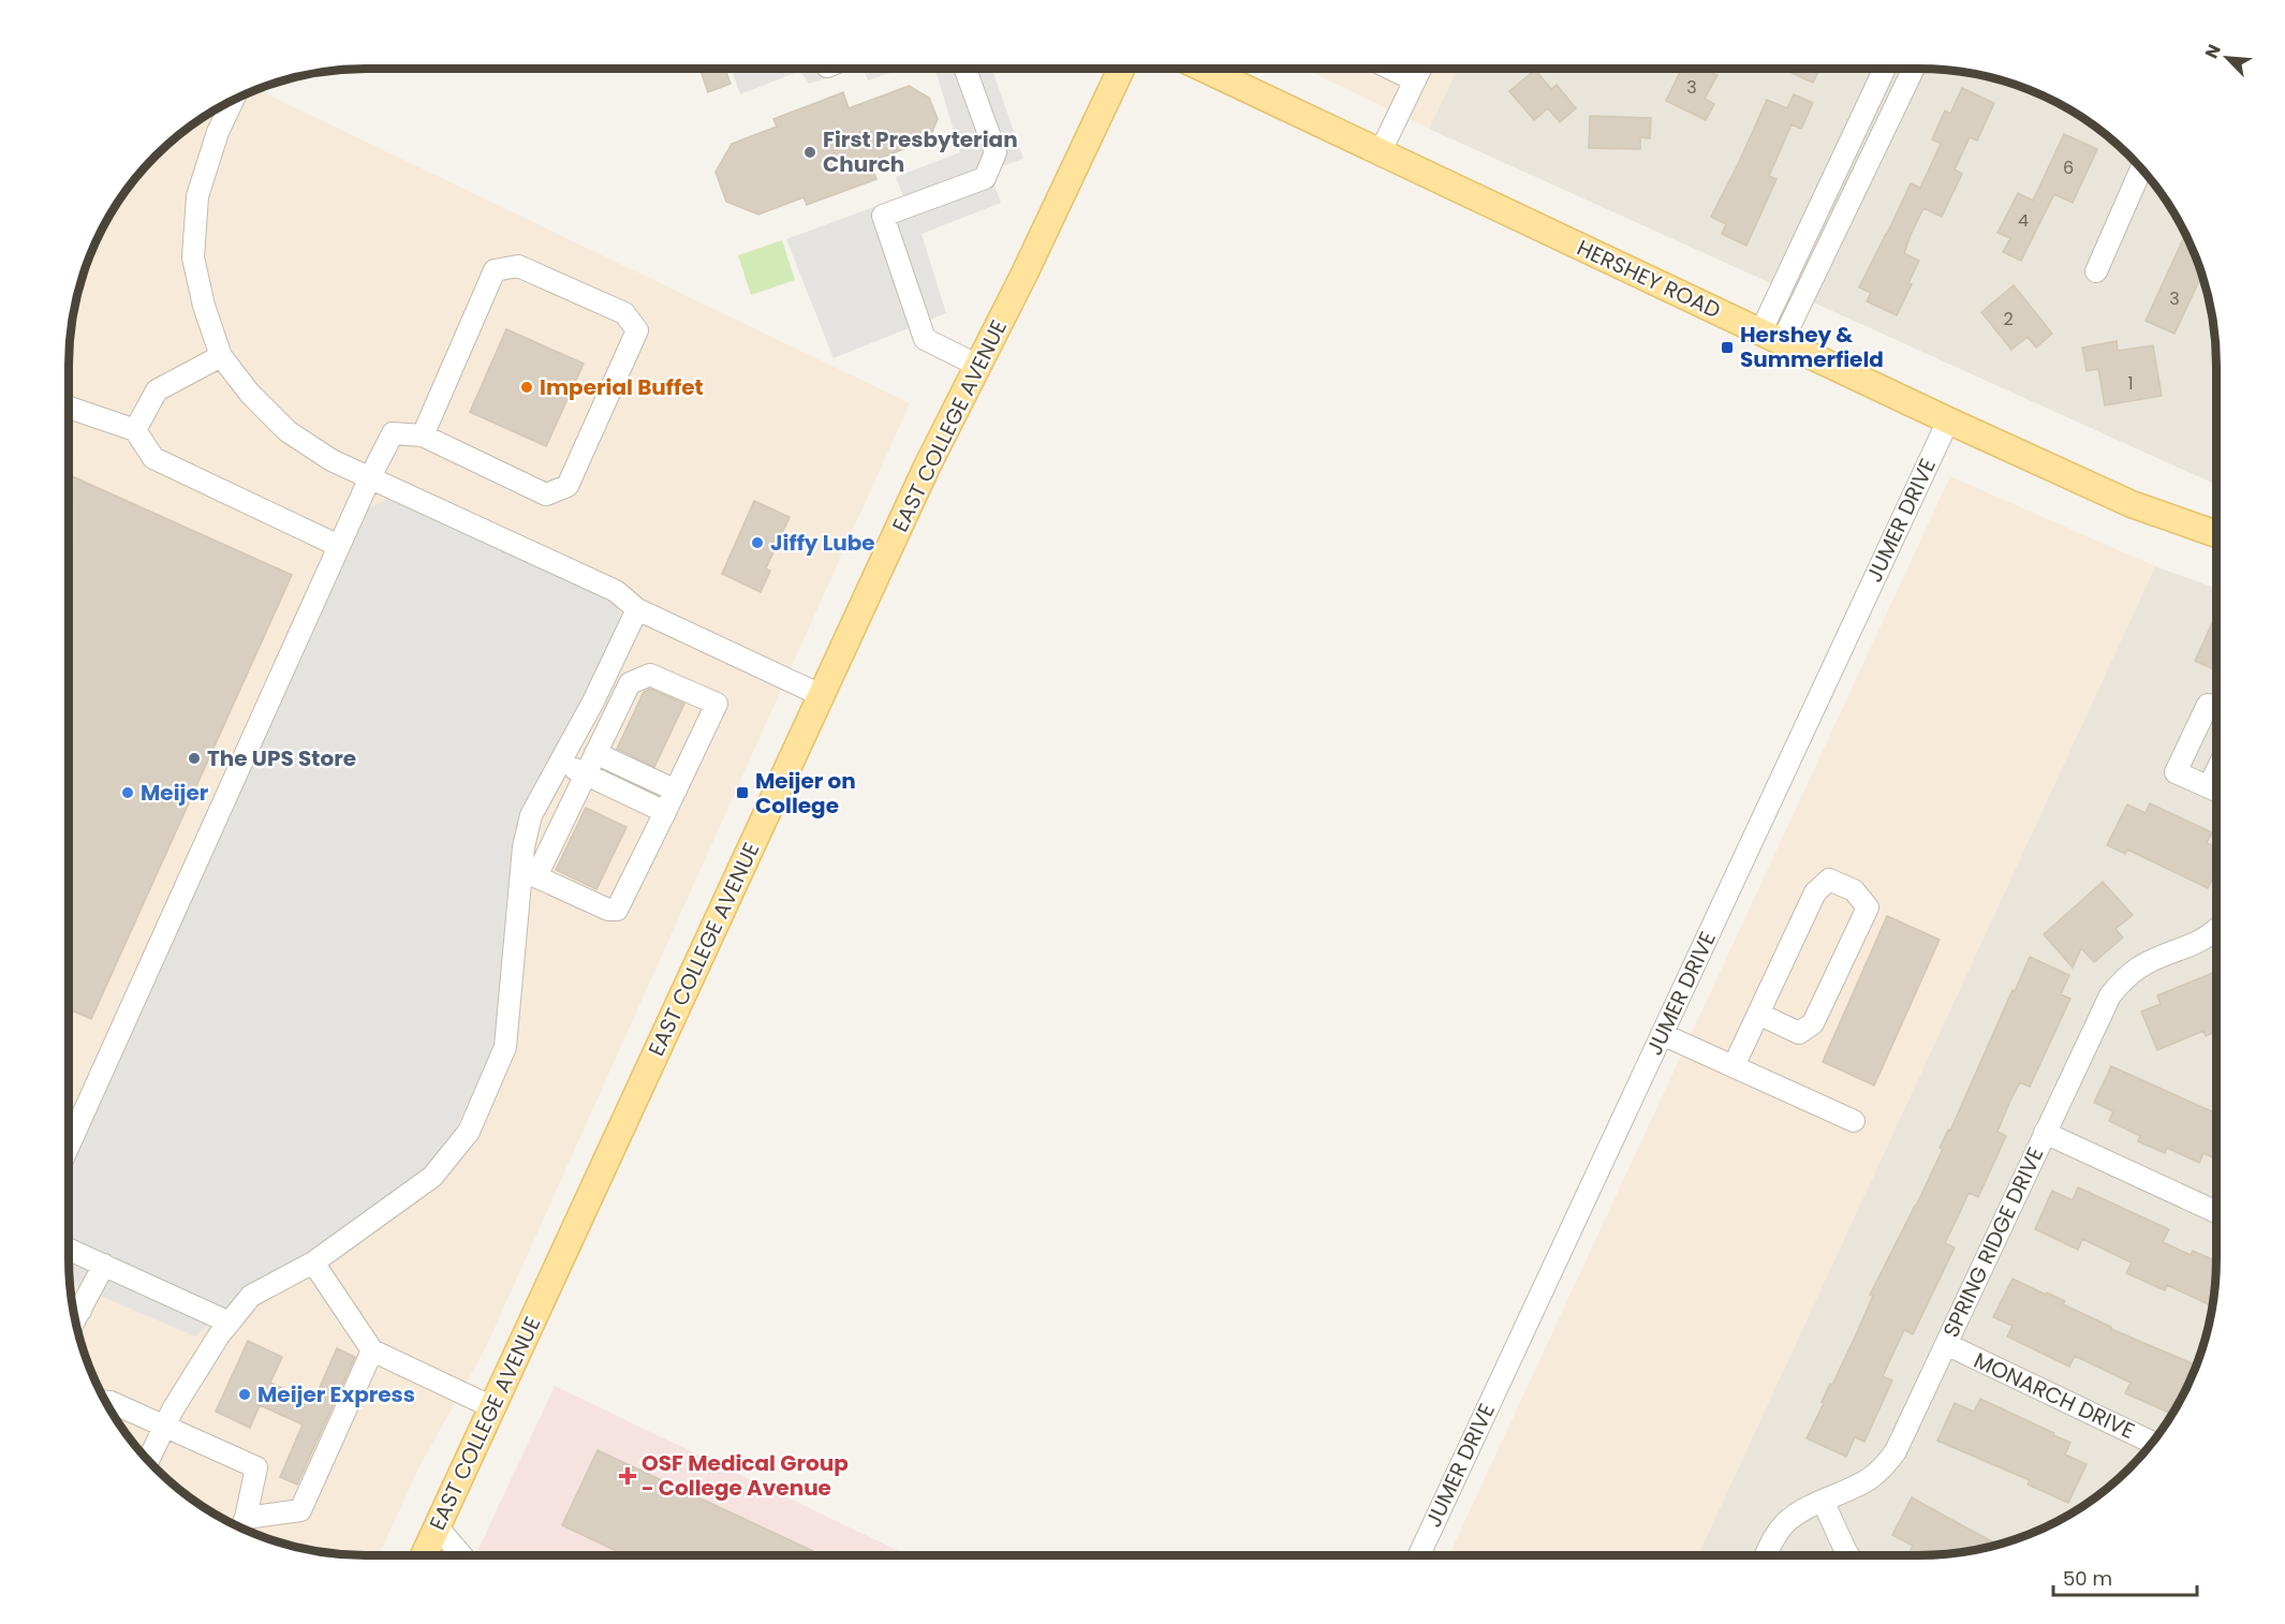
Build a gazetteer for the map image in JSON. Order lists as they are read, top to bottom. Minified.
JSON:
{"streets":{"main road":["HERSHEY ROAD","EAST COLLEGE AVENUE"],"street":["JUMER DRIVE","SPRING RIDGE DRIVE","MONARCH DRIVE"]},"crossings":[["HERSHEY ROAD","JUMER DRIVE"],["SPRING RIDGE DRIVE","MONARCH DRIVE"]],"places":{"other":["First Presbyterian Church","Imperial Buffet","Jiffy Lube","The UPS Store","Meijer","Meijer Express"],"transit":["Hershey & Summerfield","Meijer on College"],"health":["OSF Medical Group - College Avenue"]},"house_numbers":["3","6","4","3","2","1"],"scale_bar":"50 m","north":"top left"}
